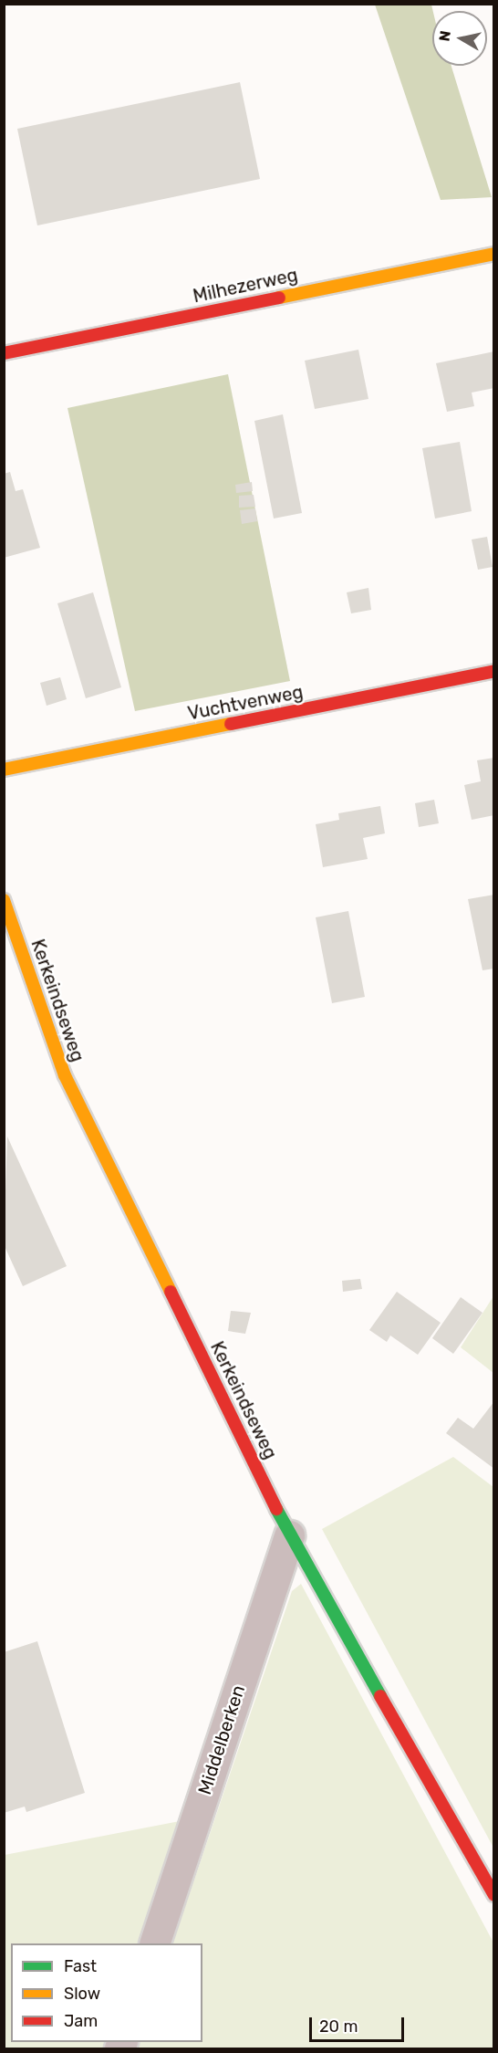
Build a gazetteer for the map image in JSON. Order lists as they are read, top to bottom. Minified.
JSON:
{"streets":{"street":["Milhezerweg","Vuchtvenweg","Kerkeindseweg","Middelberken"]},"crossings":[["Kerkeindseweg","Middelberken"]],"legend":["Fast","Slow","Jam"],"scale_bar":"20 m","north":"left"}
